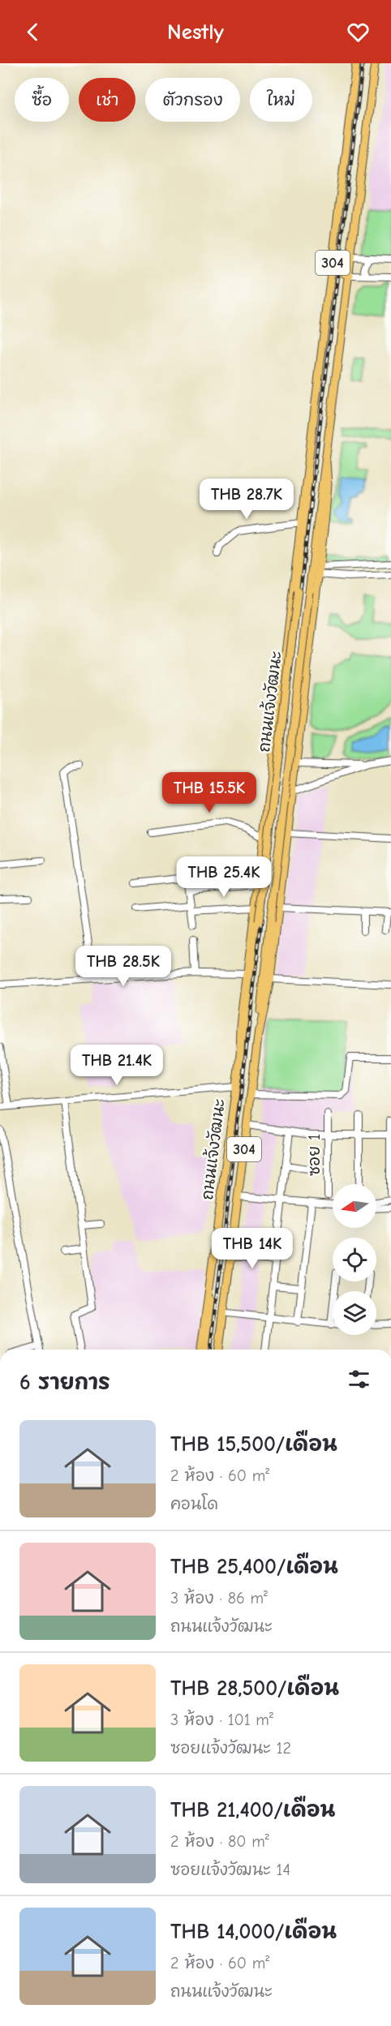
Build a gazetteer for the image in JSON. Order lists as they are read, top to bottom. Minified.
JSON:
{"streets":{"main road":["304","ถนนแจ้งวัฒนะ"],"street":["ซอย 1"]},"north":"left","page":{"header":"Nestly","chip":["ซื้อ","เช่า","ตัวกรอง","ใหม่"],"price":["THB 28.7K","THB 15.5K","THB 25.4K","THB 28.5K","THB 21.4K","THB 14K"],"heading":"6 รายการ","list":[{"name":"THB 15,500/เดือน","note":"2 ห้อง · 60 m² · คอนโด"},{"name":"THB 25,400/เดือน","note":"3 ห้อง · 86 m² · ถนนแจ้งวัฒนะ"},{"name":"THB 28,500/เดือน","note":"3 ห้อง · 101 m² · ซอยแจ้งวัฒนะ 12"},{"name":"THB 21,400/เดือน","note":"2 ห้อง · 80 m² · ซอยแจ้งวัฒนะ 14"},{"name":"THB 14,000/เดือน","note":"2 ห้อง · 60 m² · ถนนแจ้งวัฒนะ"}]}}
